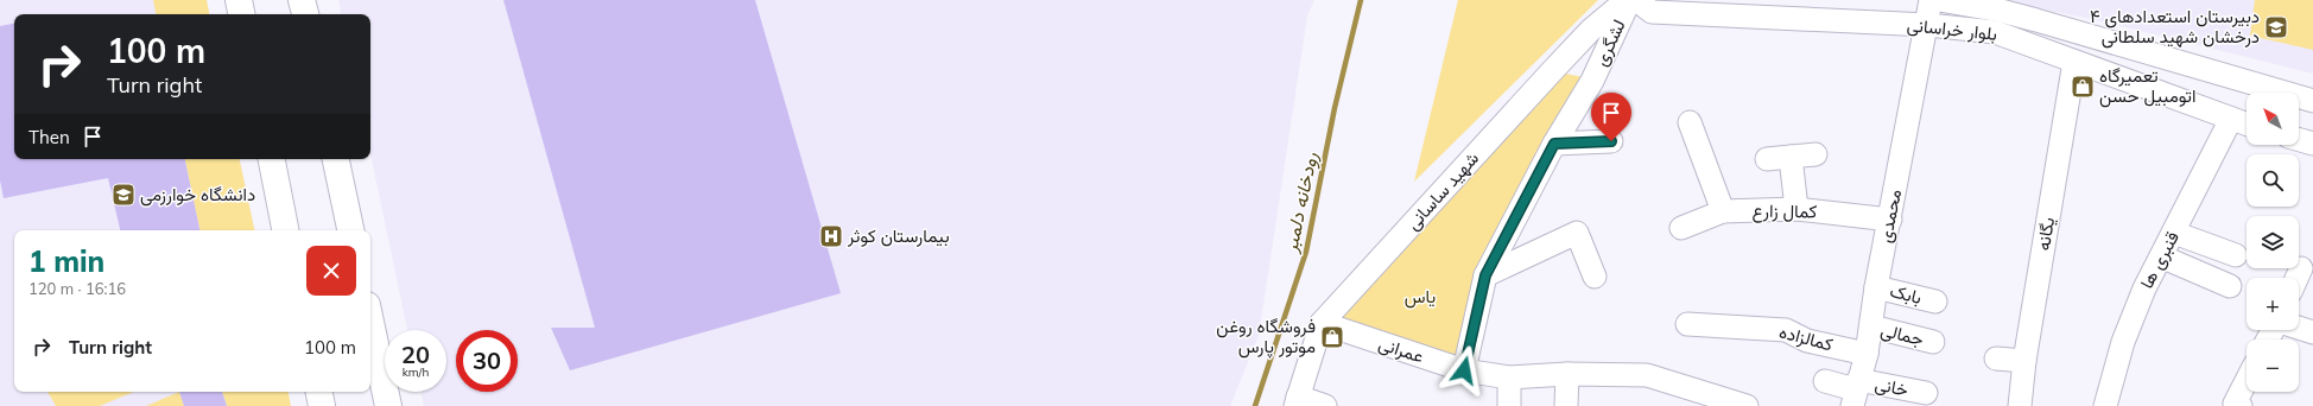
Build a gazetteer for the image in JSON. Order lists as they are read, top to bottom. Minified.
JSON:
{"streets":{"street":["بلوار خراسانی","لشگری","شهید ساسانی","کمال زارع","محمدی","یگانه","قنبری ها","بابک","جمالی","کمالزاده","عمرانی","خانی"]},"crossings":[["بلوار خراسانی","محمدی"],["بلوار خراسانی","یگانه"],["بلوار خراسانی","قنبری ها"],["لشگری","شهید ساسانی"],["لشگری","عمرانی"],["شهید ساسانی","عمرانی"],["کمال زارع","محمدی"],["محمدی","بابک"],["محمدی","جمالی"],["محمدی","کمالزاده"],["محمدی","خانی"]],"water":["رودخانه دلمبر"],"parks":["یاس"],"places":{"school or university":["۴ دبیرستان استعدادهای درخشان شهید سلطانی","دانشگاه خوارزمی"],"shop":["تعمیرگاه اتومبیل حسن","فروشگاه روغن موتور پارس"],"hospital":["بیمارستان کوثر"]},"north":"top left","page":{"turn":["100 m","Turn right"],"map_buttons":["+","−"],"then":"Then","heading":["1 min","120 m · 16:16"],"list":[{"name":"Turn right","value":"100 m"}],"speed":"20 km/h","limit":"30"}}
